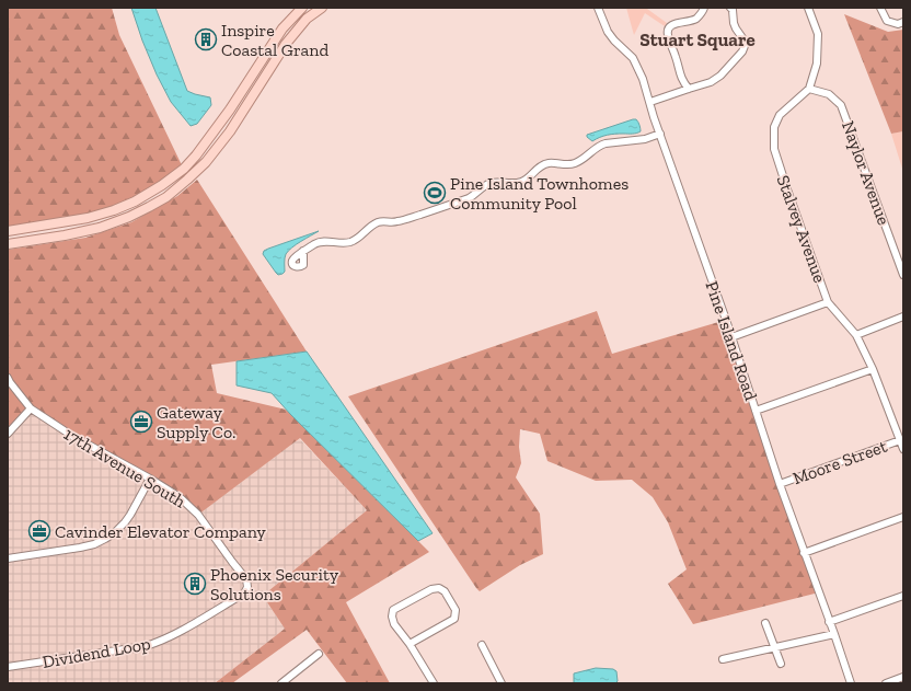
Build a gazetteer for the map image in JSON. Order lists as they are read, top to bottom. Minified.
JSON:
{"streets":{"street":["Naylor Avenue","Stalvey Avenue","Pine Island Road","Moore Street","17th Avenue South","Dividend Loop"]},"crossings":[["Naylor Avenue","Stalvey Avenue"],["Stalvey Avenue","Moore Street"],["Pine Island Road","Moore Street"],["17th Avenue South","Dividend Loop"]],"districts":["Stuart Square"],"places":{"building":["Inspire Coastal Grand","Phoenix Security Solutions"],"sports":["Pine Island Townhomes Community Pool"],"office":["Gateway Supply Co.","Cavinder Elevator Company"]}}
